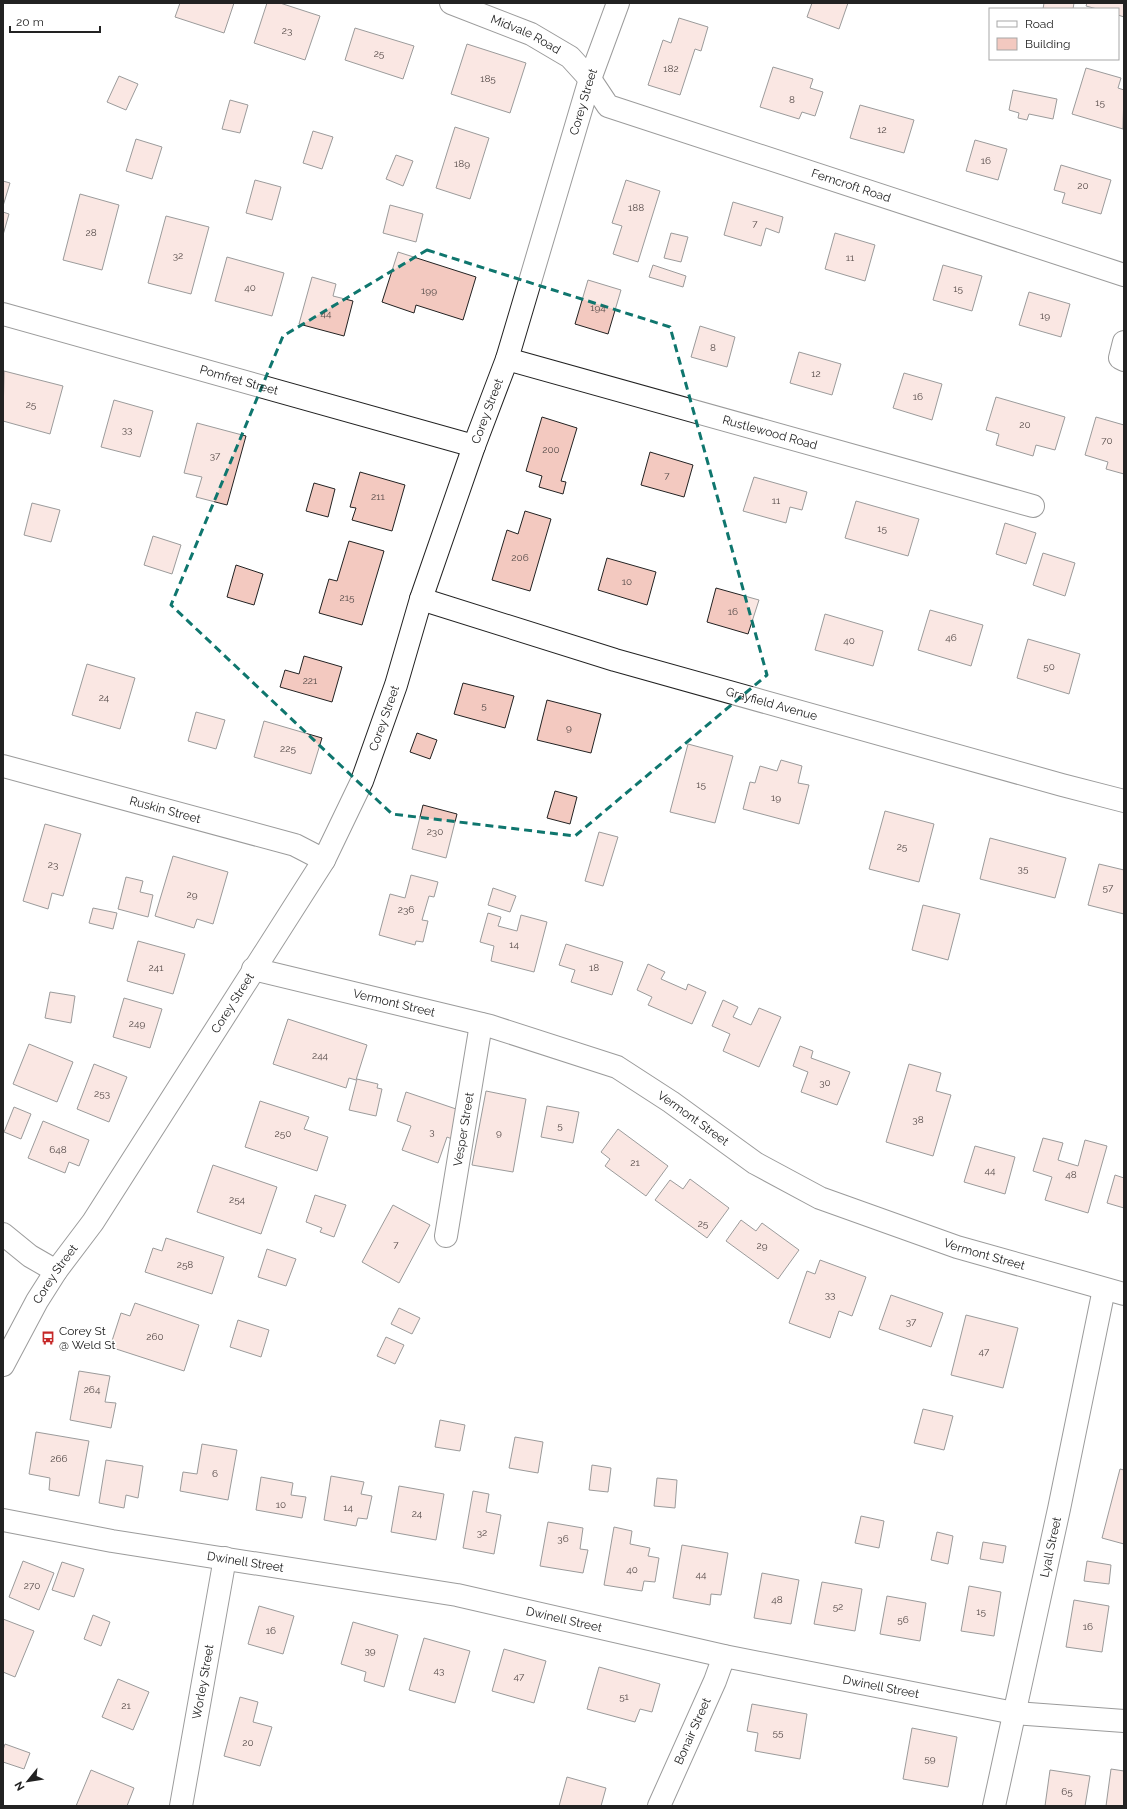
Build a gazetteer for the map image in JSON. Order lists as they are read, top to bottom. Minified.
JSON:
{"streets":{"street":["Midvale Road","Corey Street","Ferncroft Road","Pomfret Street","Rustlewood Road","Grayfield Avenue","Ruskin Street","Vermont Street","Vesper Street","Lyall Street","Dwinell Street","Worley Street","Bonair Street"]},"crossings":[["Midvale Road","Corey Street"],["Midvale Road","Ferncroft Road"],["Corey Street","Ferncroft Road"],["Corey Street","Pomfret Street"],["Corey Street","Rustlewood Road"],["Corey Street","Grayfield Avenue"],["Corey Street","Ruskin Street"],["Corey Street","Vermont Street"],["Vermont Street","Vesper Street"],["Vermont Street","Lyall Street"],["Lyall Street","Dwinell Street"],["Dwinell Street","Worley Street"],["Dwinell Street","Bonair Street"]],"places":{"bus stop":["Corey St @ Weld St"]},"house_numbers":["23","25","182","185","8","15","12","16","189","20","188","7","28","32","11","40","15","199","194","44","19","8","12","16","25","20","33","70","200","37","7","211","11","15","206","10","215","16","46","40","50","221","24","5","9","225","15","19","230","25","23","35","57","29","236","14","241","18","249","244","30","253","38","5","3","9","250","648","21","44","48","254","25","7","29","258","33","37","260","47","264","266","6","10","14","24","32","36","40","44","270","48","52","15","56","16","16","39","43","47","51","21","55","20","59","65"],"legend":["Road","Building"],"scale_bar":"20 m","north":"bottom left"}
